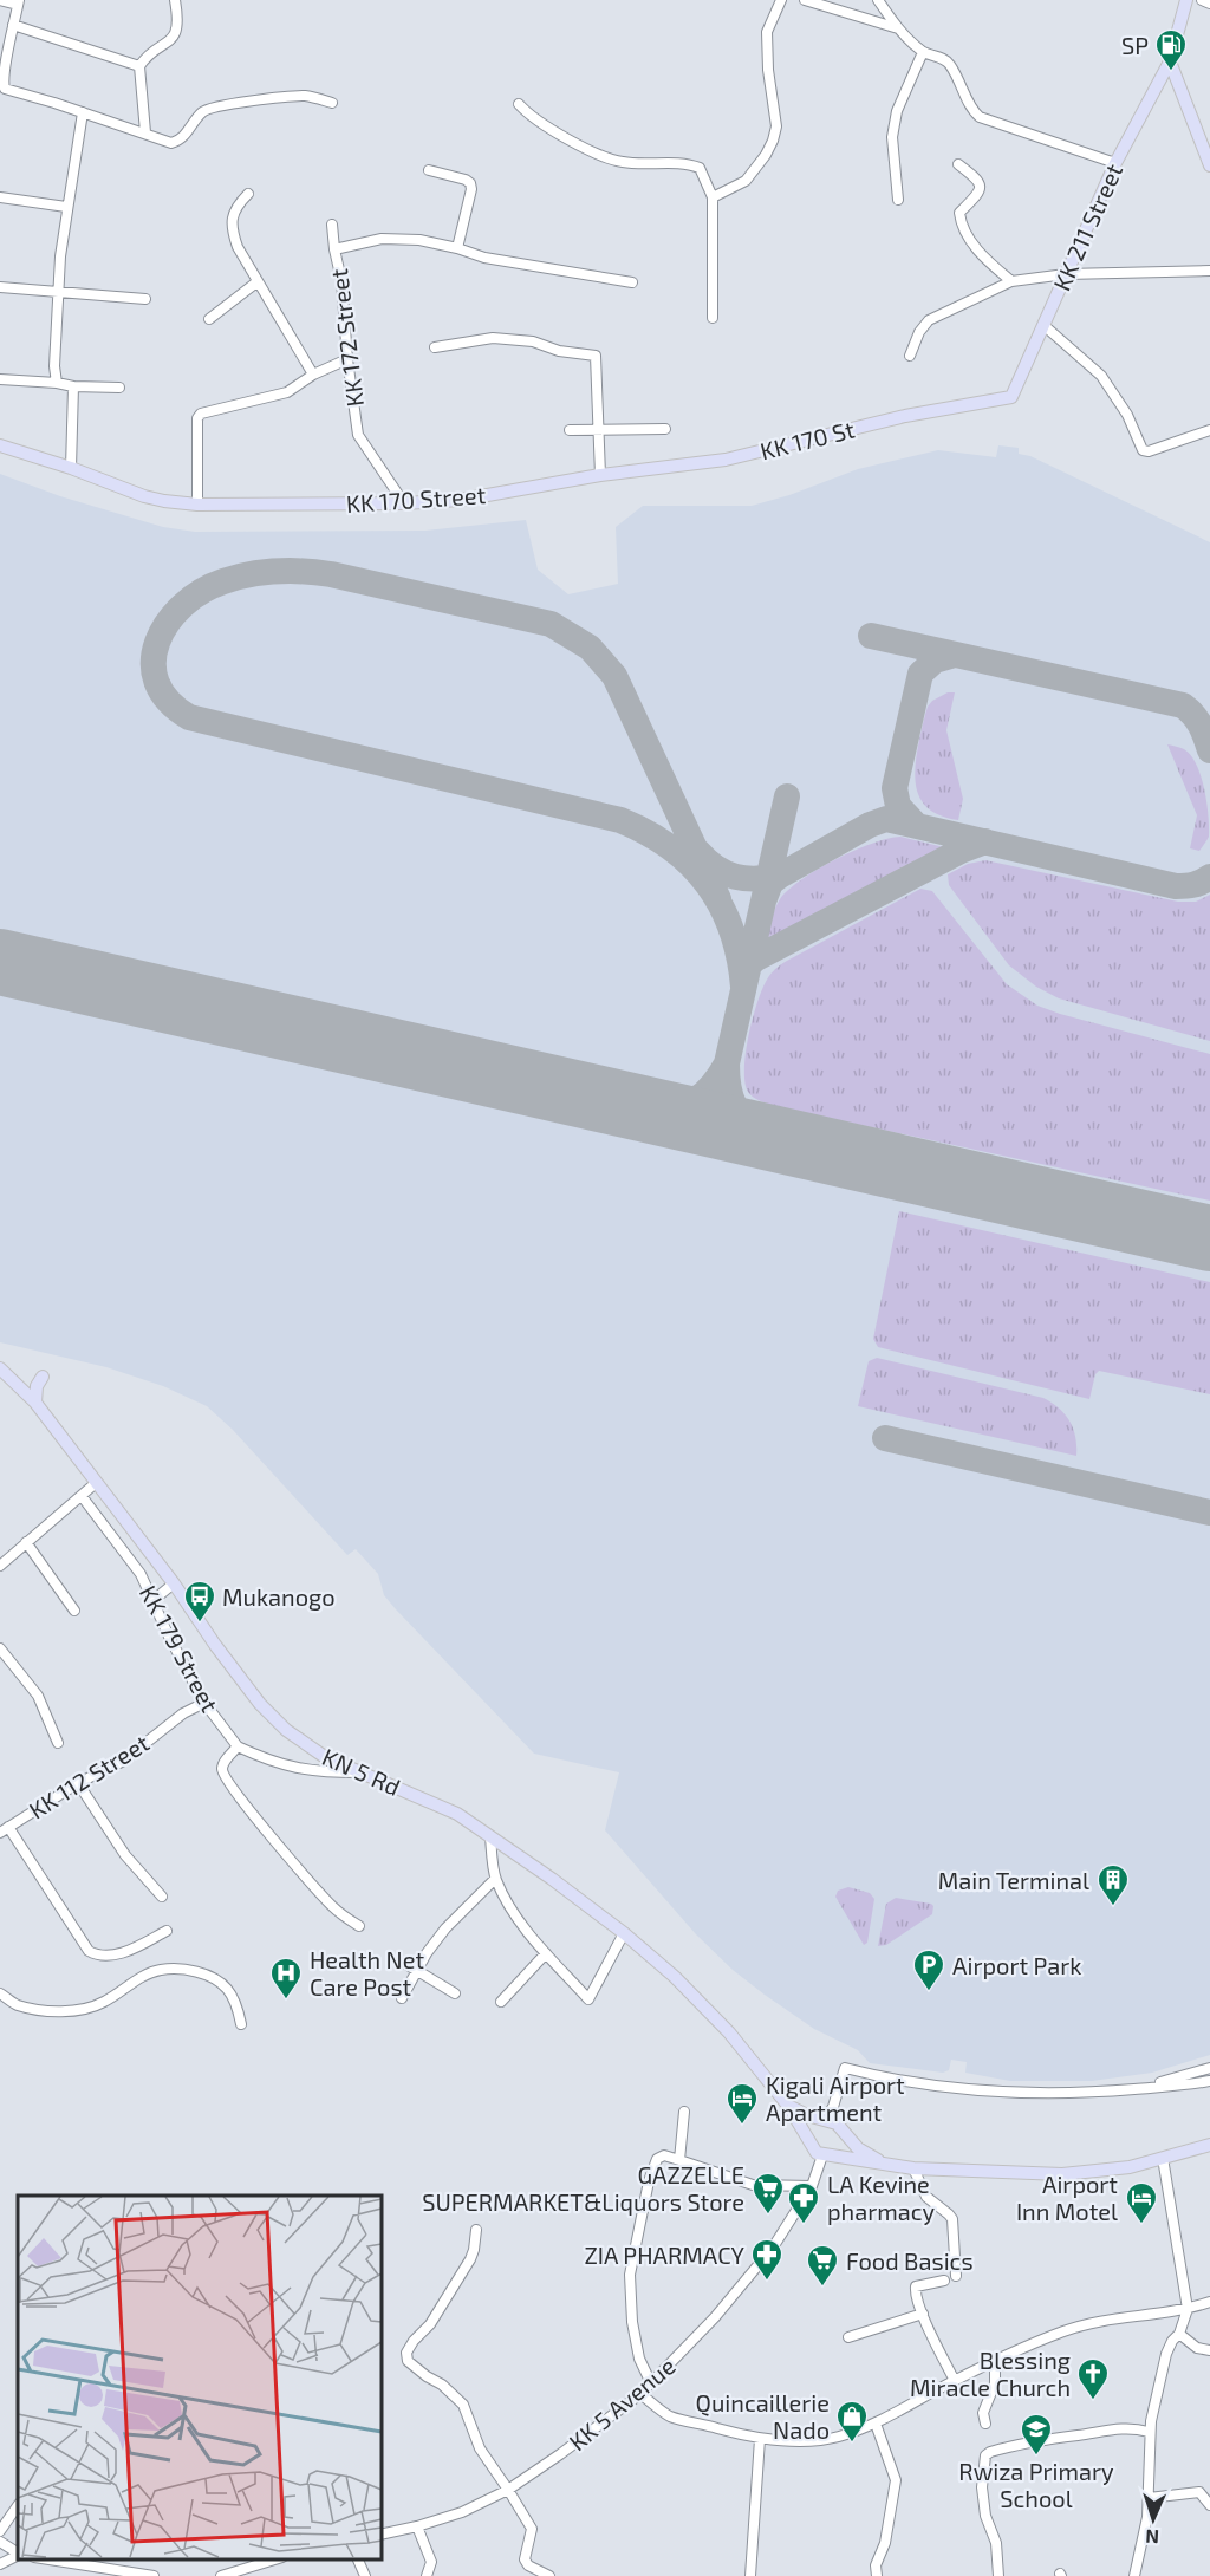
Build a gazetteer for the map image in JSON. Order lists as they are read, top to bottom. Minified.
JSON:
{"streets":{"main road":["KK 211 Street","KK 170 St","KK 170 Street","KN 5 Rd"],"street":["KK 172 Street","KK 179 Street","KK 112 Street","KK 5 Avenue"]},"crossings":[["KK 211 Street","KK 170 St"],["KK 172 Street","KK 170 Street"],["KK 170 St","KK 170 Street"],["KK 179 Street","KK 112 Street"],["KN 5 Rd","KK 5 Avenue"]],"places":{"fuel station":["SP"],"bus stop":["Mukanogo"],"building":["Main Terminal"],"parking":["Airport Park"],"hospital":["Health Net Care Post"],"hotel":["Kigali Airport Apartment","Airport Inn Motel"],"supermarket":["GAZZELLE SUPERMARKET&Liquors Store","Food Basics"],"pharmacy":["LA Kevine pharmacy","ZIA PHARMACY"],"church":["Blessing Miracle Church"],"shop":["Quincaillerie Nado"],"school or university":["Rwiza Primary School"]},"north":"bottom"}
